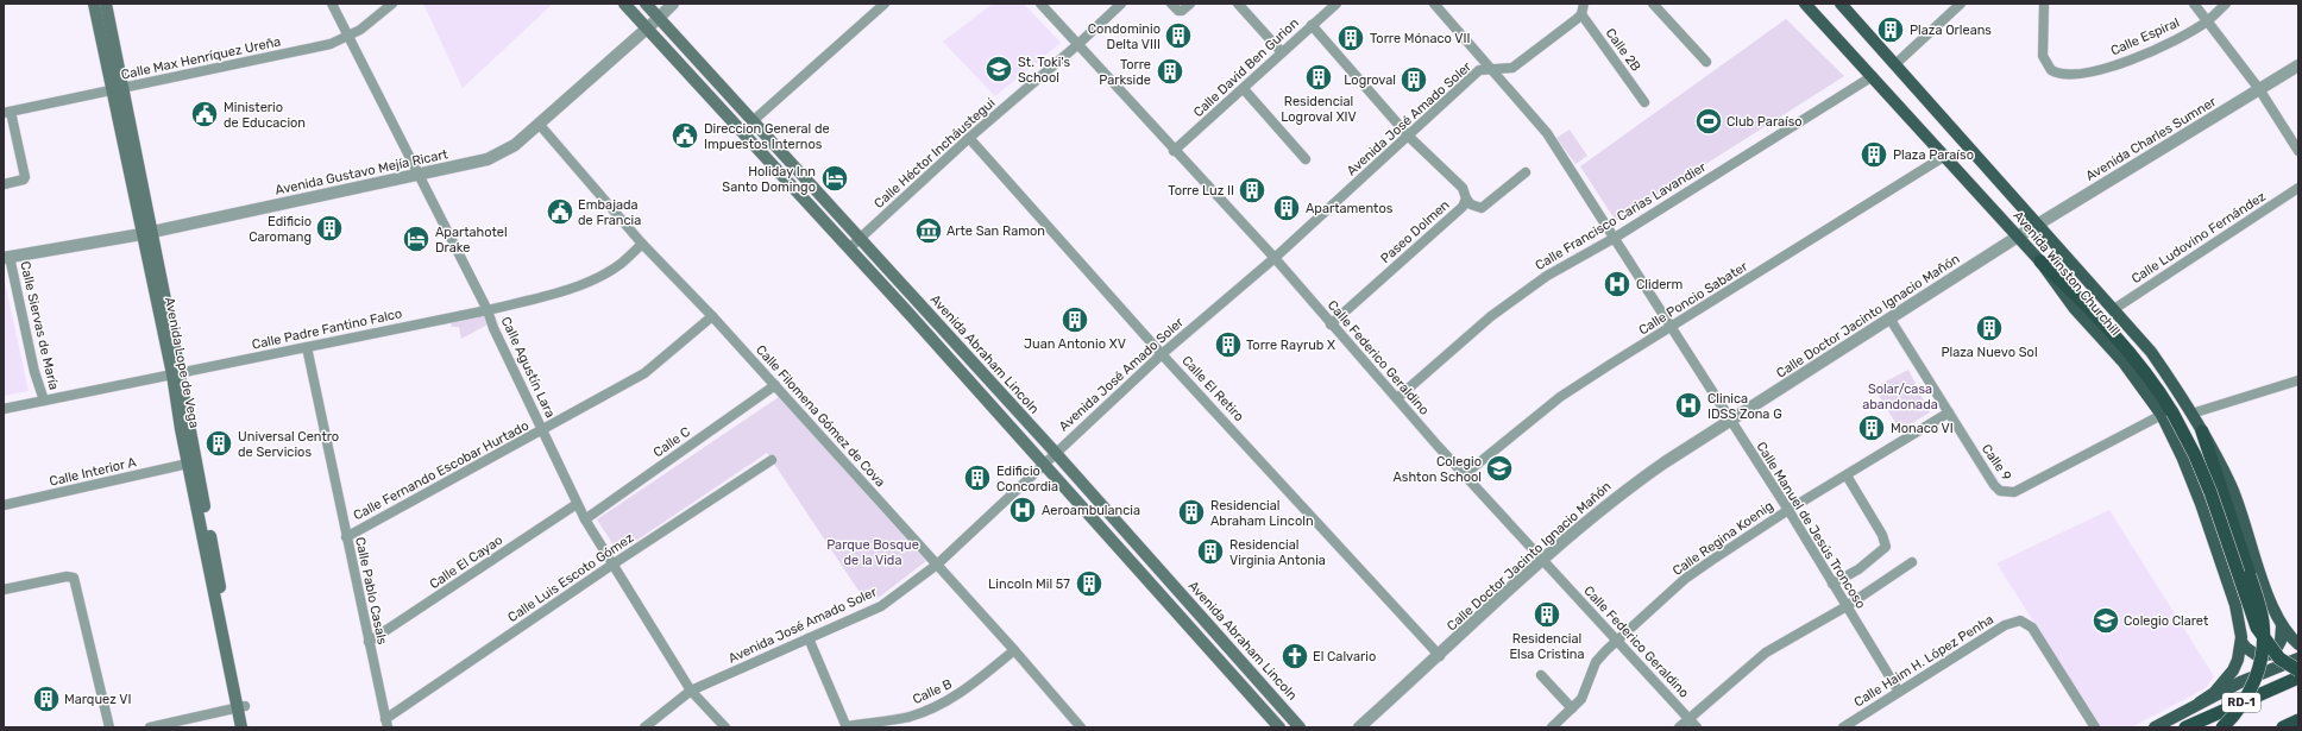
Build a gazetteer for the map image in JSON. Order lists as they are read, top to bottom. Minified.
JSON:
{"streets":{"highway":["RD-1"],"main road":["Avenida Winston Churchill","Avenida Abraham Lincoln","Avenida Lope de Vega"],"street":["Calle Espiral","Calle 2B","Calle Max Henríquez Ureña","Calle David Ben Gurion","Avenida José Amado Soler","Avenida Charles Sumner","Calle Héctor Incháustegui","Avenida Gustavo Mejía Ricart","Calle Francisco Carias Lavandier","Paseo Dolmen","Calle Ludovino Fernández","Calle Poncio Sabater","Calle Doctor Jacinto Ignacio Mañón","Calle Siervas de María","Calle Padre Fantino Falco","Calle Federico Geraldino","Calle Agustín Lara","Calle El Retiro","Calle Filomena Gómez de Cova","Calle C","Calle 9","Calle Fernando Escobar Hurtado","Calle Interior A","Calle Manuel de Jesús Troncoso","Calle Regina Koenig","Calle El Cayao","Calle Luis Escoto Gómez","Calle Pablo Casals","Calle Haim H. López Penha","Calle B"]},"crossings":[["Calle 2B","Avenida José Amado Soler"],["Calle Max Henríquez Ureña","Avenida Lope de Vega"],["Calle Max Henríquez Ureña","Calle Agustín Lara"],["Calle David Ben Gurion","Paseo Dolmen"],["Calle David Ben Gurion","Calle Federico Geraldino"],["Avenida José Amado Soler","Paseo Dolmen"],["Avenida José Amado Soler","Avenida Abraham Lincoln"],["Avenida José Amado Soler","Calle Federico Geraldino"],["Avenida José Amado Soler","Calle Agustín Lara"],["Avenida José Amado Soler","Calle El Retiro"],["Avenida José Amado Soler","Calle Filomena Gómez de Cova"],["Avenida José Amado Soler","Calle Manuel de Jesús Troncoso"],["Avenida Charles Sumner","Avenida Winston Churchill"],["Avenida Charles Sumner","Calle Doctor Jacinto Ignacio Mañón"],["Calle Héctor Incháustegui","Avenida Abraham Lincoln"],["Calle Héctor Incháustegui","Calle Federico Geraldino"],["Calle Héctor Incháustegui","Calle El Retiro"],["Avenida Gustavo Mejía Ricart","Calle Siervas de María"],["Avenida Gustavo Mejía Ricart","Avenida Abraham Lincoln"],["Avenida Gustavo Mejía Ricart","Avenida Lope de Vega"],["Avenida Gustavo Mejía Ricart","Calle Agustín Lara"],["Avenida Gustavo Mejía Ricart","Calle Filomena Gómez de Cova"],["Calle Francisco Carias Lavandier","Avenida Winston Churchill"],["Calle Francisco Carias Lavandier","Calle Federico Geraldino"],["Calle Francisco Carias Lavandier","Calle Manuel de Jesús Troncoso"],["Paseo Dolmen","Calle Federico Geraldino"],["Calle Ludovino Fernández","Avenida Winston Churchill"],["Avenida Winston Churchill","Calle Poncio Sabater"],["Avenida Winston Churchill","Calle Doctor Jacinto Ignacio Mañón"],["Calle Poncio Sabater","Calle Federico Geraldino"],["Calle Poncio Sabater","Calle Manuel de Jesús Troncoso"],["Calle Doctor Jacinto Ignacio Mañón","Calle Federico Geraldino"],["Calle Doctor Jacinto Ignacio Mañón","Calle El Retiro"],["Calle Doctor Jacinto Ignacio Mañón","Calle 9"],["Calle Doctor Jacinto Ignacio Mañón","Calle Manuel de Jesús Troncoso"],["Calle Siervas de María","Calle Padre Fantino Falco"],["Calle Padre Fantino Falco","Avenida Lope de Vega"],["Calle Padre Fantino Falco","Calle Agustín Lara"],["Calle Padre Fantino Falco","Calle Filomena Gómez de Cova"],["Calle Padre Fantino Falco","Calle Pablo Casals"],["Calle Federico Geraldino","Calle Regina Koenig"],["Avenida Lope de Vega","Calle Interior A"],["Calle Agustín Lara","Calle C"],["Calle Agustín Lara","Calle Fernando Escobar Hurtado"],["Calle Agustín Lara","Calle El Cayao"],["Calle Agustín Lara","Calle Luis Escoto Gómez"],["Calle Filomena Gómez de Cova","Calle C"],["Calle Filomena Gómez de Cova","Calle Fernando Escobar Hurtado"],["Calle Filomena Gómez de Cova","Calle B"],["Calle 9","Calle Regina Koenig"],["Calle Fernando Escobar Hurtado","Calle Pablo Casals"],["Calle Manuel de Jesús Troncoso","Calle Regina Koenig"],["Calle Manuel de Jesús Troncoso","Calle Haim H. López Penha"],["Calle El Cayao","Calle Pablo Casals"],["Calle Luis Escoto Gómez","Calle Pablo Casals"]],"parks":["Solar/casa abandonada","Parque Bosque de la Vida"],"places":{"building":["Plaza Orleans","Condominio Delta VIII","Torre Mónaco VII","Torre Parkside","Residencial Logroval XIV","Logroval","Plaza Paraíso","Torre Luz II","Apartamentos","Edificio Caromang","Juan Antonio XV","Plaza Nuevo Sol","Torre Rayrub X","Monaco VI","Universal Centro de Servicios","Edificio Concordia","Residencial Abraham Lincoln","Residencial Virginia Antonia","Lincoln Mil 57","Residencial Elsa Cristina","Marquez VI"],"school or university":["St. Toki's School","Colegio Ashton School","Colegio Claret"],"public building":["Ministerio de Educacion","Direccion General de Impuestos Internos","Embajada de Francia"],"sports":["Club Paraíso"],"hotel":["Holiday Inn Santo Domingo","Apartahotel Drake"],"museum":["Arte San Ramon"],"hospital":["Cliderm","Clinica IDSS Zona G","Aeroambulancia"],"church":["El Calvario"]}}
